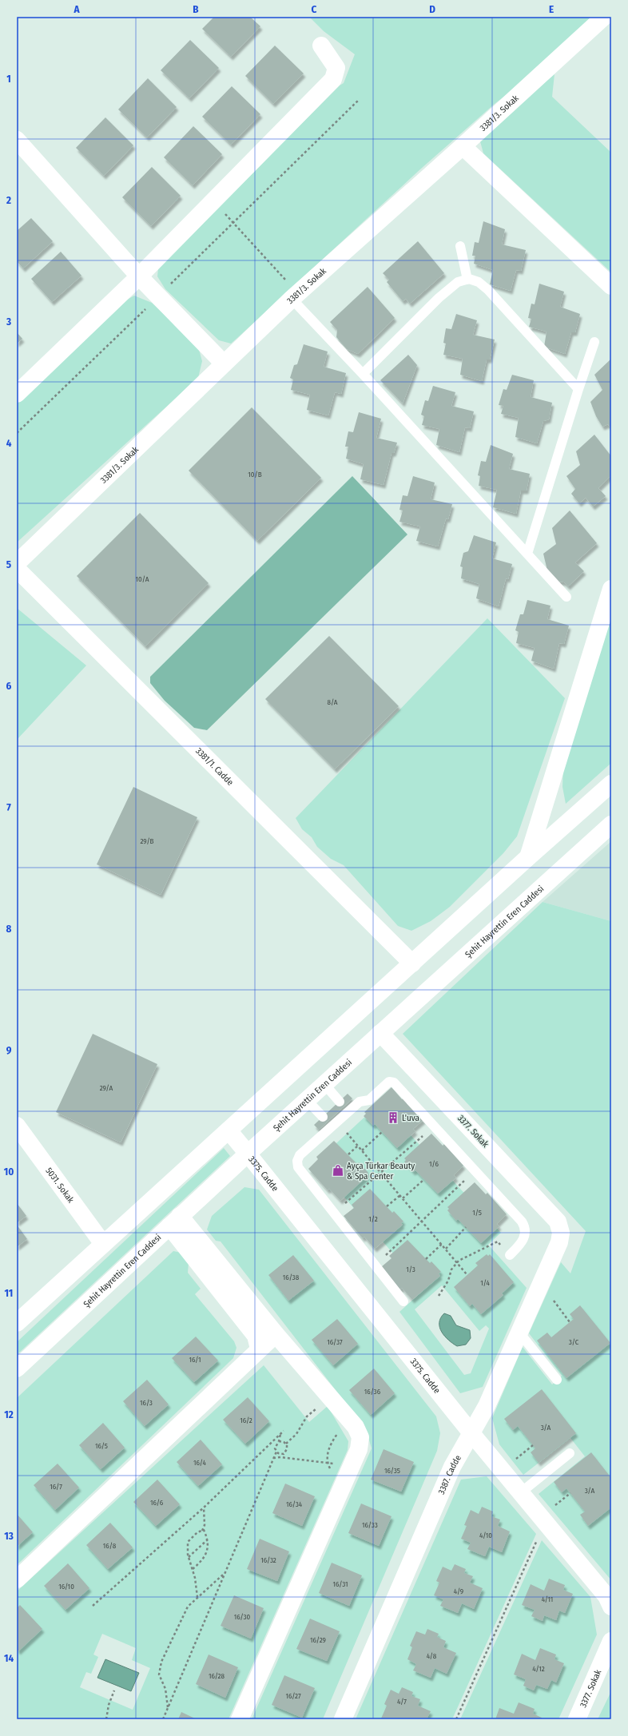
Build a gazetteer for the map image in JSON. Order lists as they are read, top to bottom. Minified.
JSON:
{"streets":{"street":["3381/3. Sokak","3381/1. Cadde","Şehit Hayrettin Eren Caddesi","3377. Sokak","3375. Cadde","5031. Sokak","3387. Cadde"]},"crossings":[["Şehit Hayrettin Eren Caddesi","3377. Sokak"],["Şehit Hayrettin Eren Caddesi","3375. Cadde"],["3377. Sokak","3387. Cadde"],["3375. Cadde","3387. Cadde"]],"places":{"building":["L'uva"],"shop":["Ayça Türkar Beauty & Spa Center"]},"house_numbers":["10/B","10/A","8/A","29/B","29/A","1/6","1/5","1/2","1/3","16/38","1/4","16/37","3/C","16/1","16/36","16/3","16/2","3/A","16/5","16/4","16/35","16/7","3/A","16/6","16/34","16/33","4/10","16/8","16/32","16/31","16/10","4/9","4/11","16/30","16/29","4/8","4/12","16/28","16/27","4/7"],"grid":{"columns":["A","B","C","D","E"],"rows":["1","2","3","4","5","6","7","8","9","10","11","12","13","14"]}}
